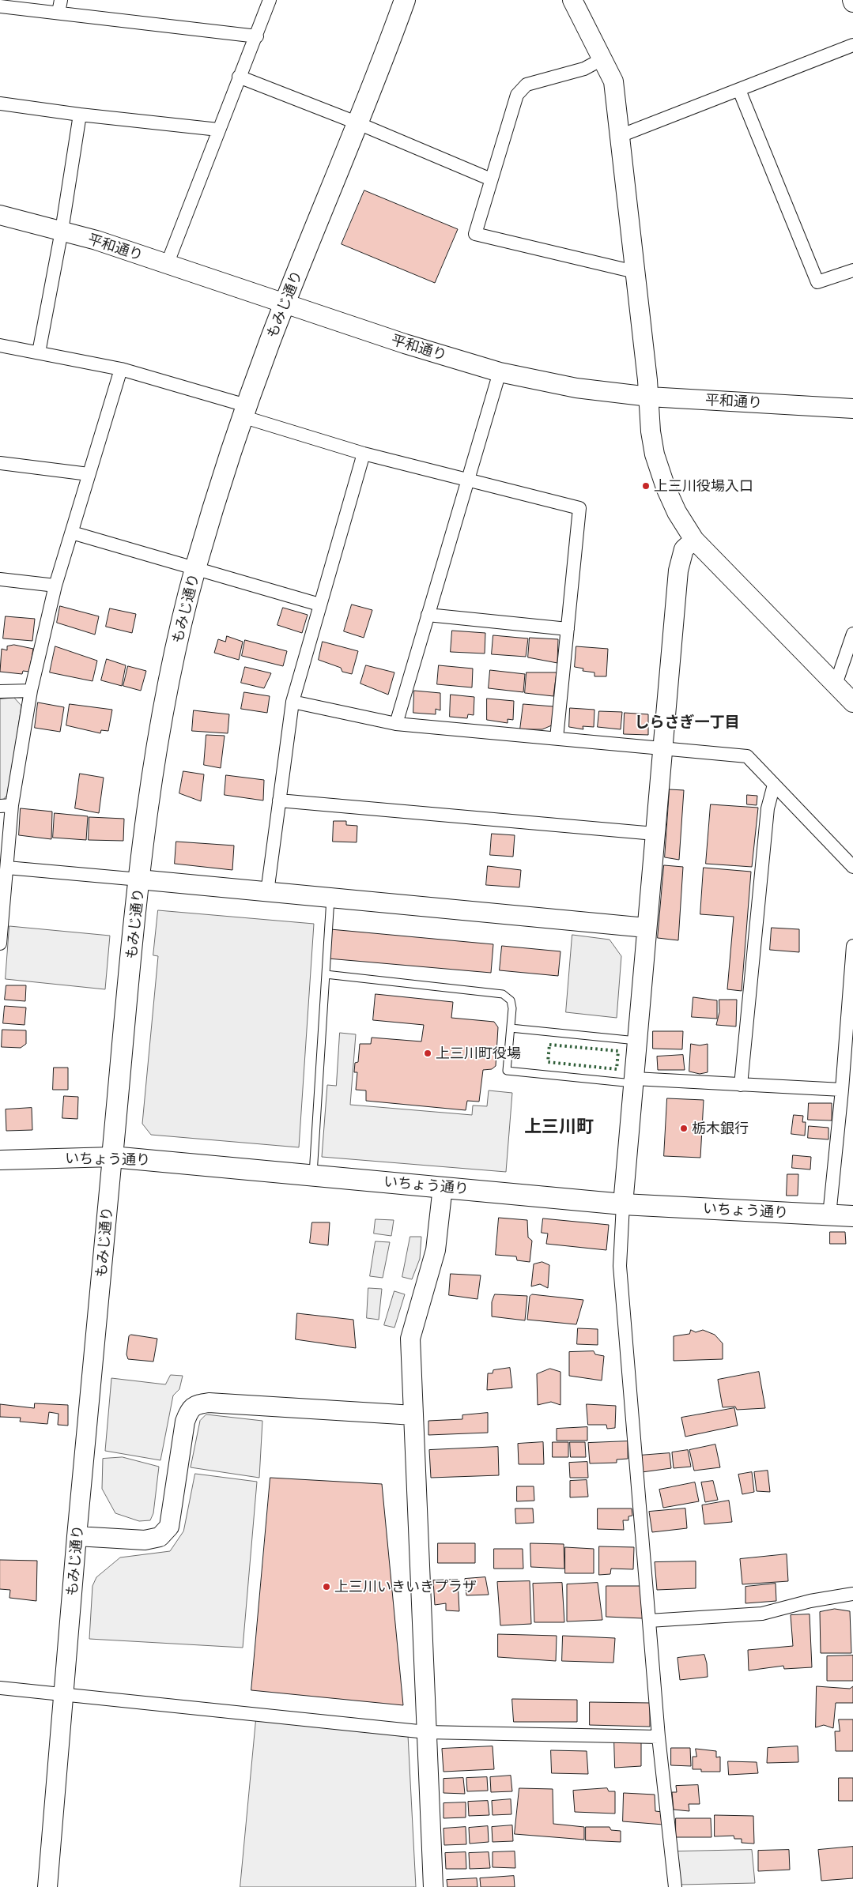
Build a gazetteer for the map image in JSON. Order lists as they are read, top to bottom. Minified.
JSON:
{"streets":{"main road":["もみじ通り","いちょう通り"],"street":["平和通り"]},"crossings":[["平和通り","もみじ通り"],["もみじ通り","いちょう通り"]],"districts":["しらさぎ一丁目","上三川町"],"places":["上三川役場入口","上三川町役場","栃木銀行","上三川いきいきプラザ"]}
